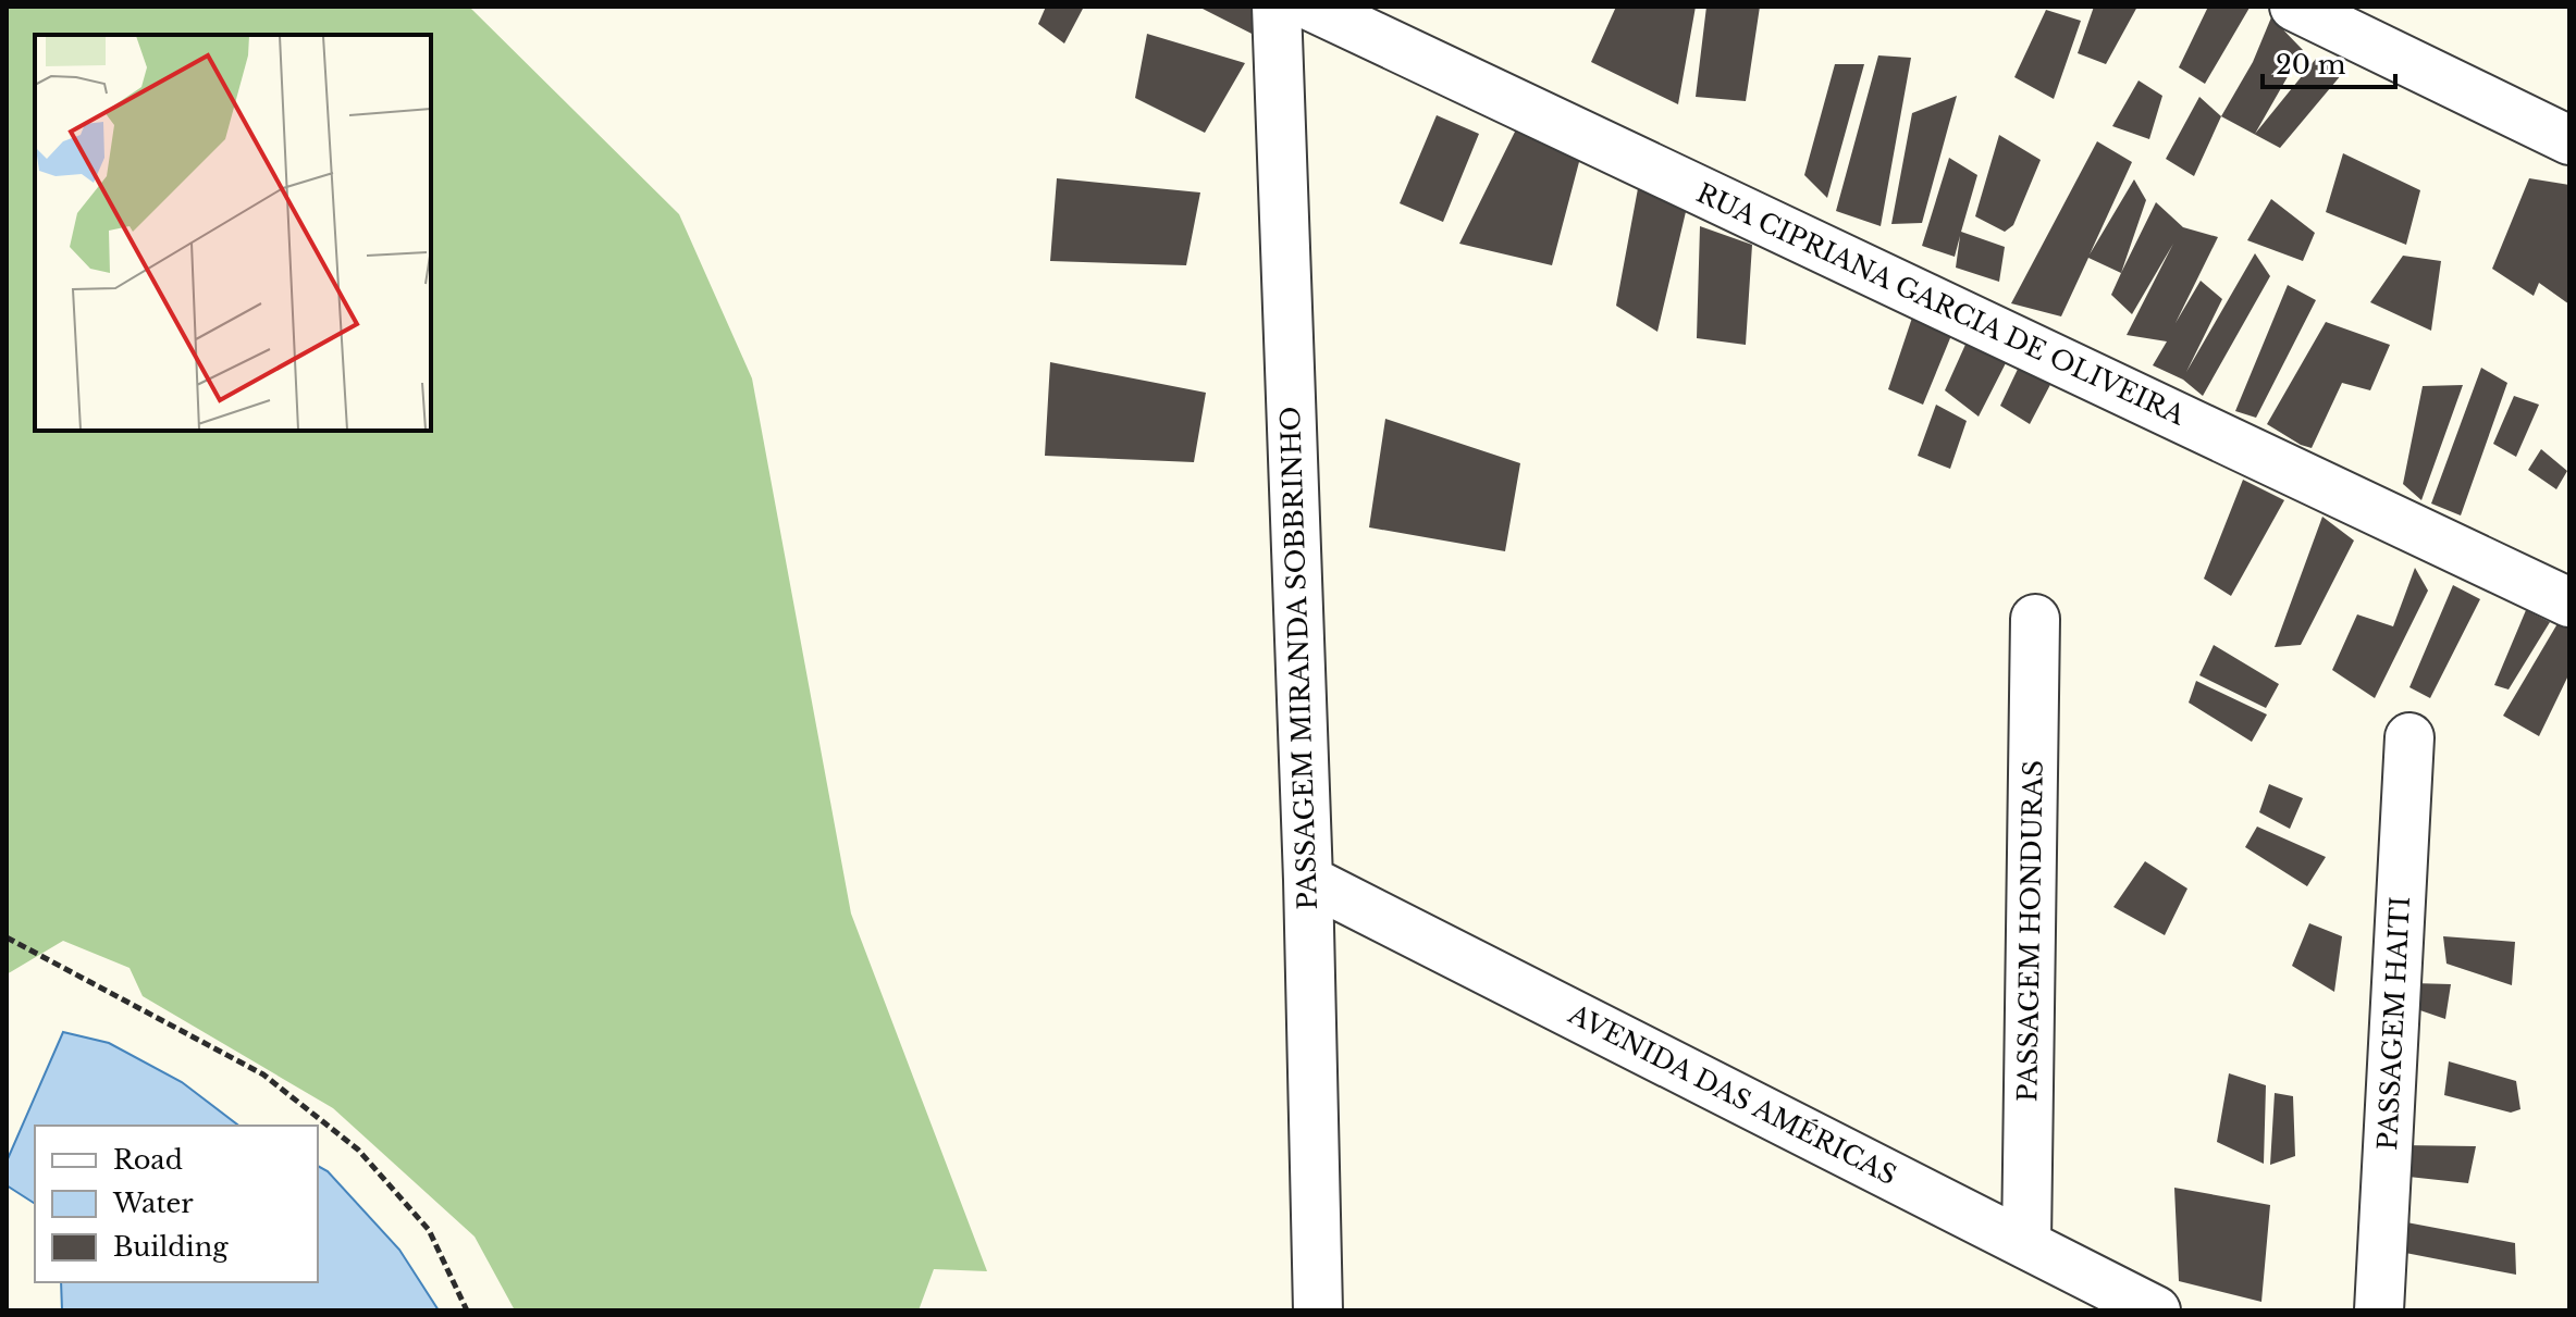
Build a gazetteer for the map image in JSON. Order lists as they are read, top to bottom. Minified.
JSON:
{"streets":{"street":["RUA CIPRIANA GARCIA DE OLIVEIRA","PASSAGEM MIRANDA SOBBRINHO","PASSAGEM HONDURAS","PASSAGEM HAITI","AVENIDA DAS AMÉRICAS"]},"crossings":[["PASSAGEM MIRANDA SOBBRINHO","AVENIDA DAS AMÉRICAS"],["PASSAGEM HONDURAS","AVENIDA DAS AMÉRICAS"]],"legend":["Road","Water","Building"],"scale_bar":"20 m"}
